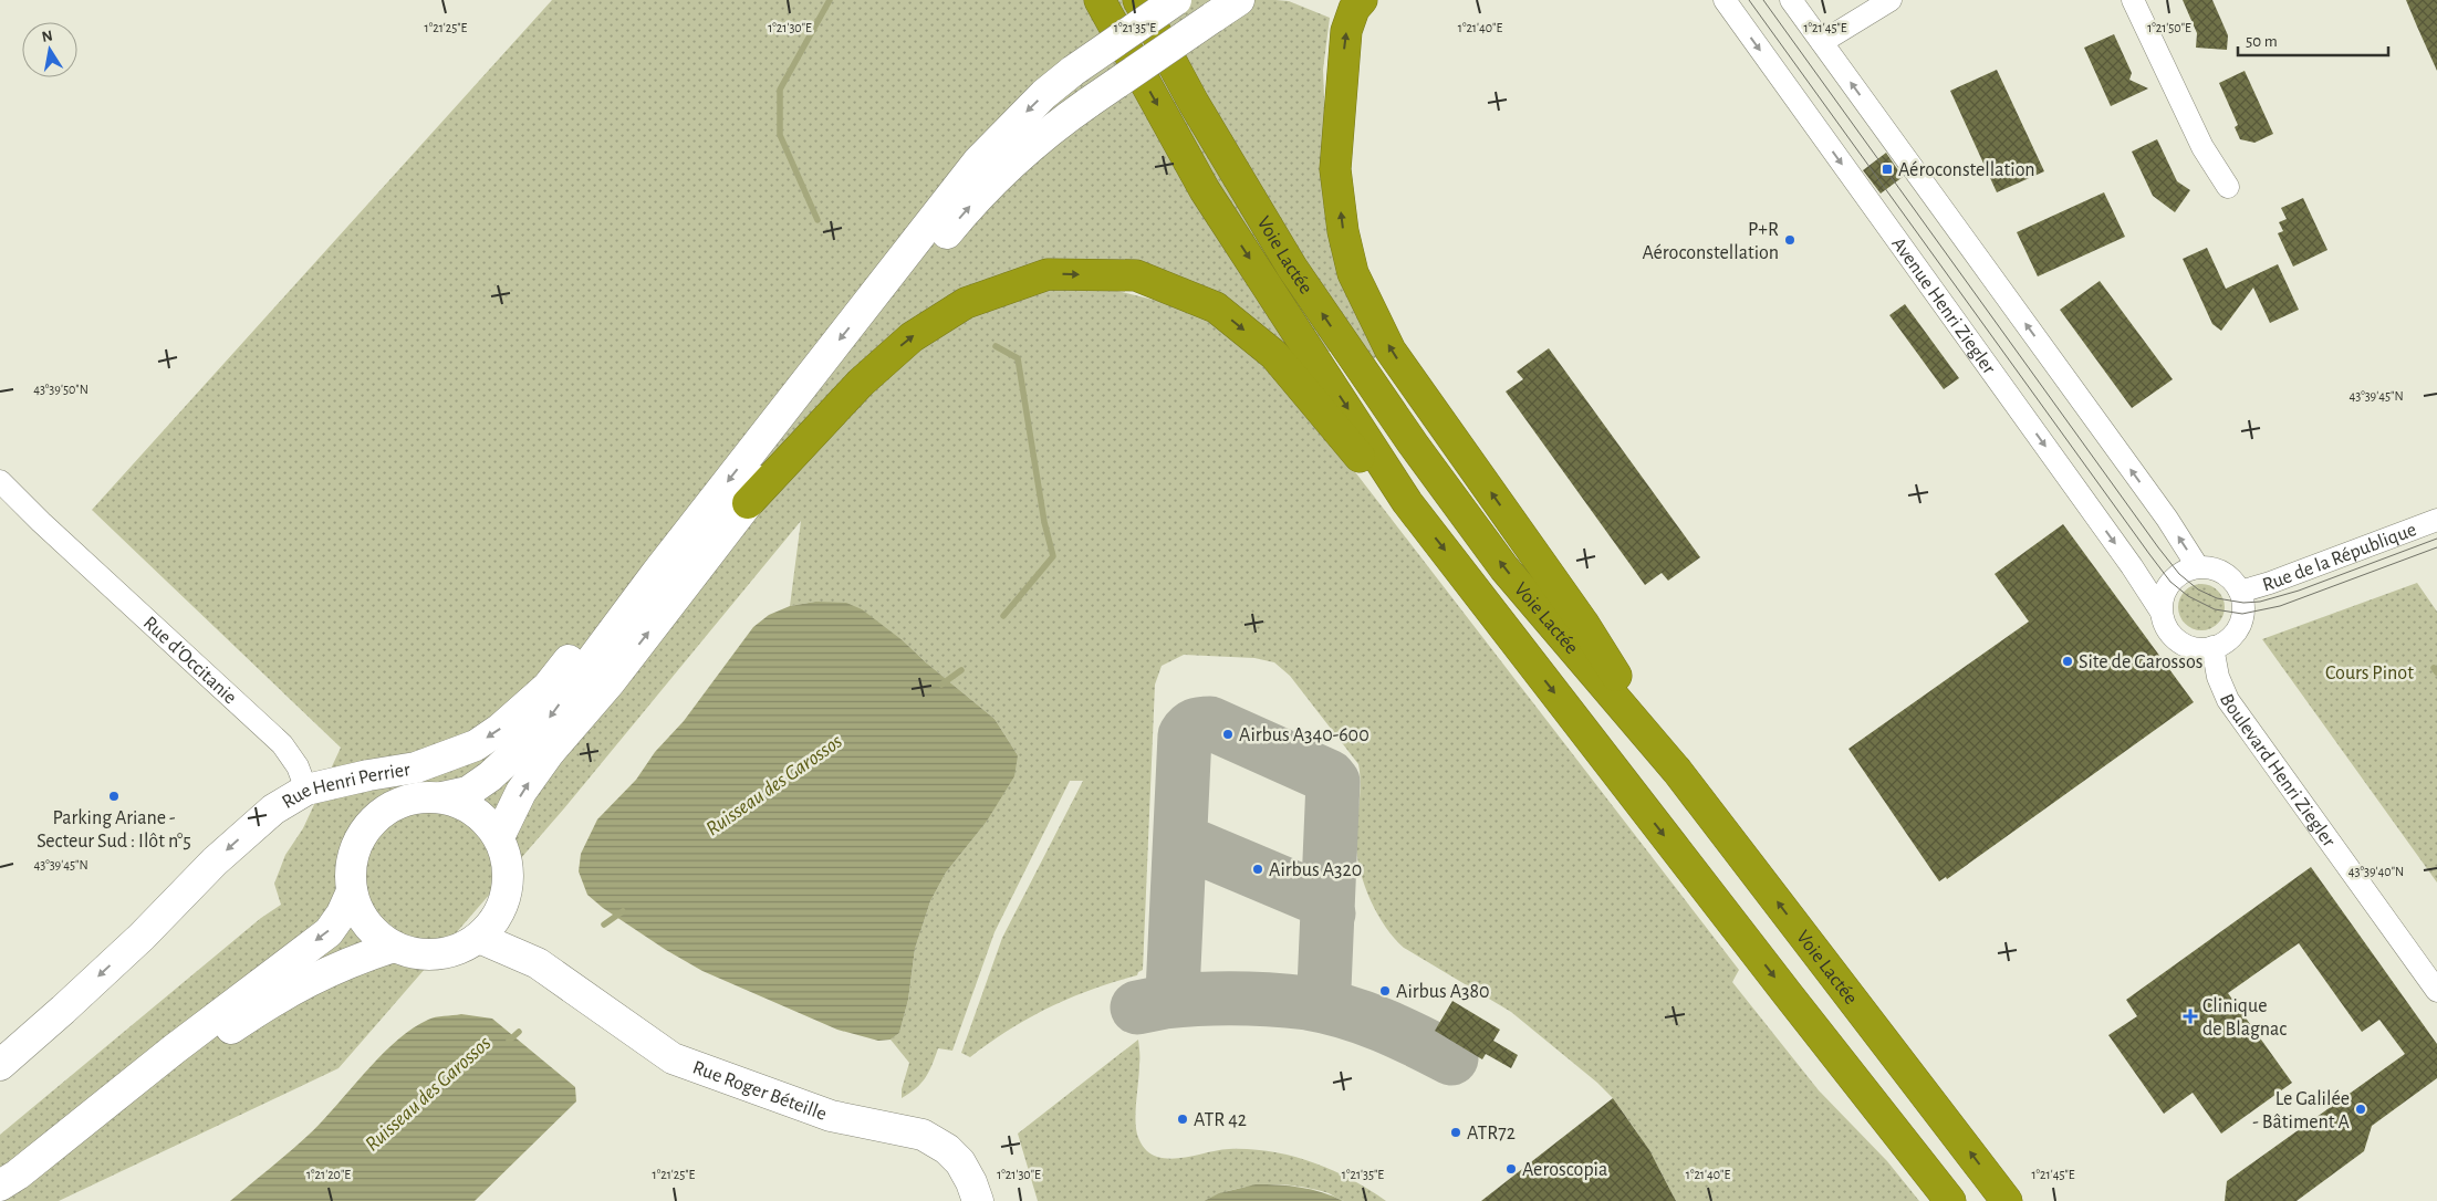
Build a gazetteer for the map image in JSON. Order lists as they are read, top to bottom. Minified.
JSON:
{"streets":{"highway":["Voie Lactée"],"main road":["Rue Henri Perrier","Rue Roger Béteille"],"street":["Avenue Henri Ziegler","Rue de la République","Rue d'Occitanie","Boulevard Henri Ziegler"]},"crossings":[["Avenue Henri Ziegler","Rue de la République"],["Avenue Henri Ziegler","Boulevard Henri Ziegler"],["Rue de la République","Boulevard Henri Ziegler"],["Rue d'Occitanie","Rue Henri Perrier"]],"water":["Ruisseau des Garossos"],"parks":["Cours Pinot"],"places":{"transit":["Aéroconstellation"],"other":["P+R Aéroconstellation","Site de Garossos","Airbus A340-600","Parking Ariane - Secteur Sud : Ilôt n°5","Airbus A320","Airbus A380","Le Galilée - Bâtiment A","ATR 42","ATR72","Aeroscopia"],"health":["Clinique de Blagnac"]},"scale_bar":"50 m","north":"top","coordinates":["1°21'25\"E","1°21'30\"E","1°21'35\"E","1°21'40\"E","1°21'45\"E","1°21'50\"E","43°39'50\"N","43°39'45\"N","43°39'40\"N","1°21'20\"E"]}
